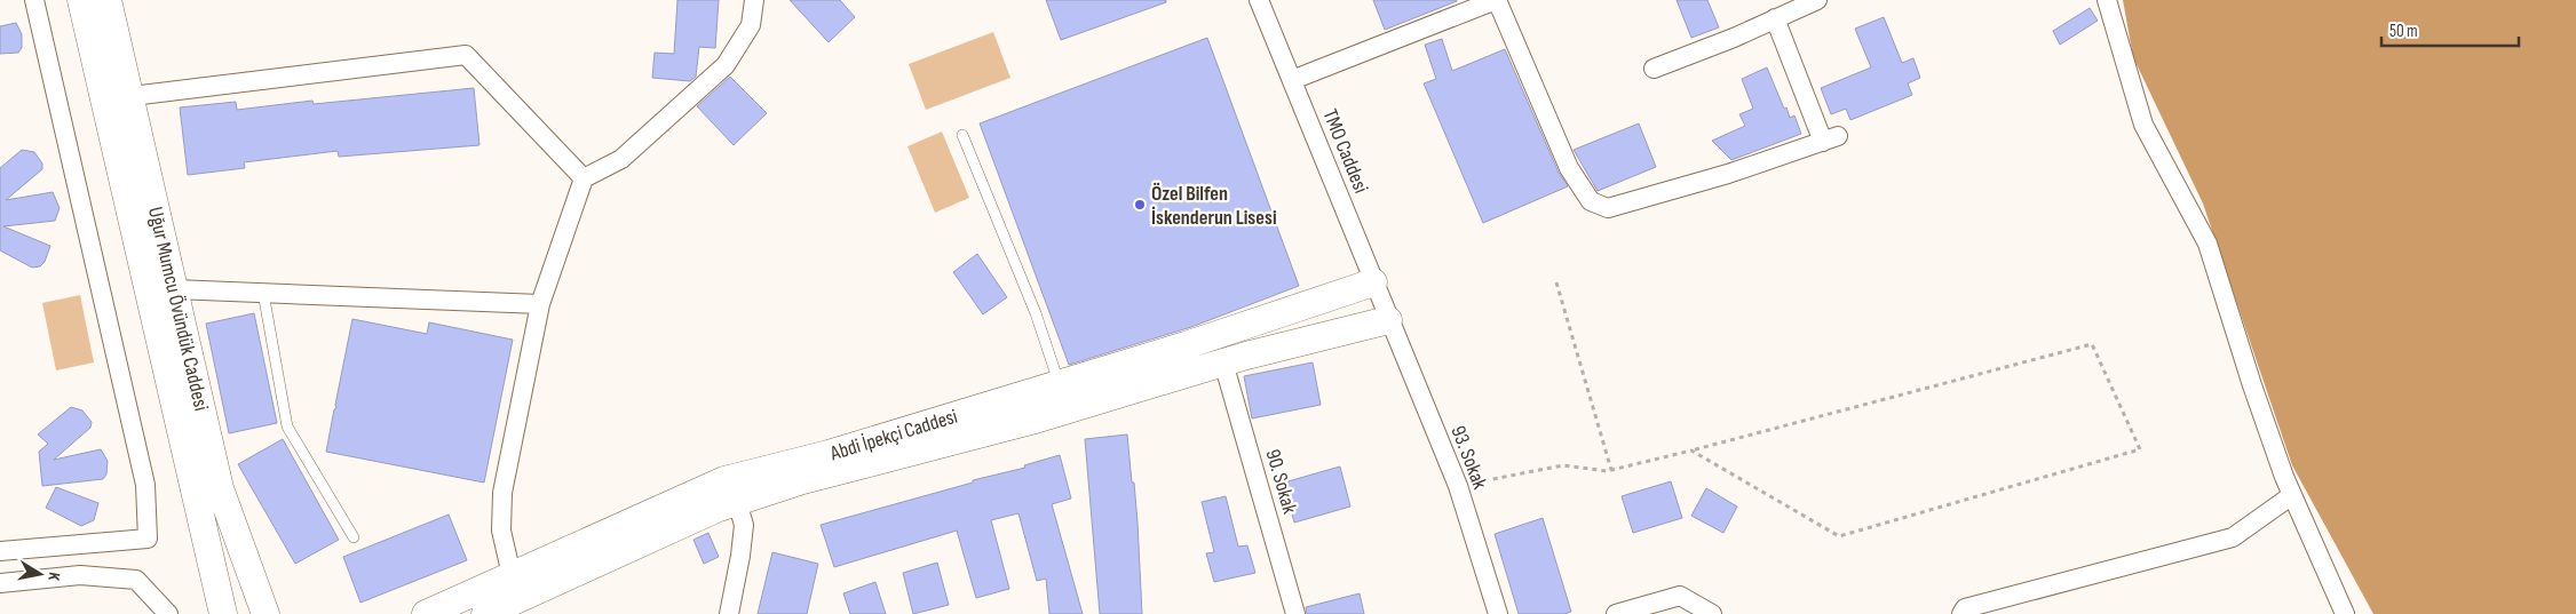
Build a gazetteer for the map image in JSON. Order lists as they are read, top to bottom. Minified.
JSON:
{"streets":{"street":["TMO Caddesi","Uğur Mumcu Övündük Caddesi","Abdi İpekçi Caddesi","93. Sokak","90. Sokak"]},"crossings":[["TMO Caddesi","Abdi İpekçi Caddesi"],["TMO Caddesi","93. Sokak"],["Abdi İpekçi Caddesi","93. Sokak"],["Abdi İpekçi Caddesi","90. Sokak"]],"places":["Özel Bilfen İskenderun Lisesi"],"scale_bar":"50 m","north":"right"}
